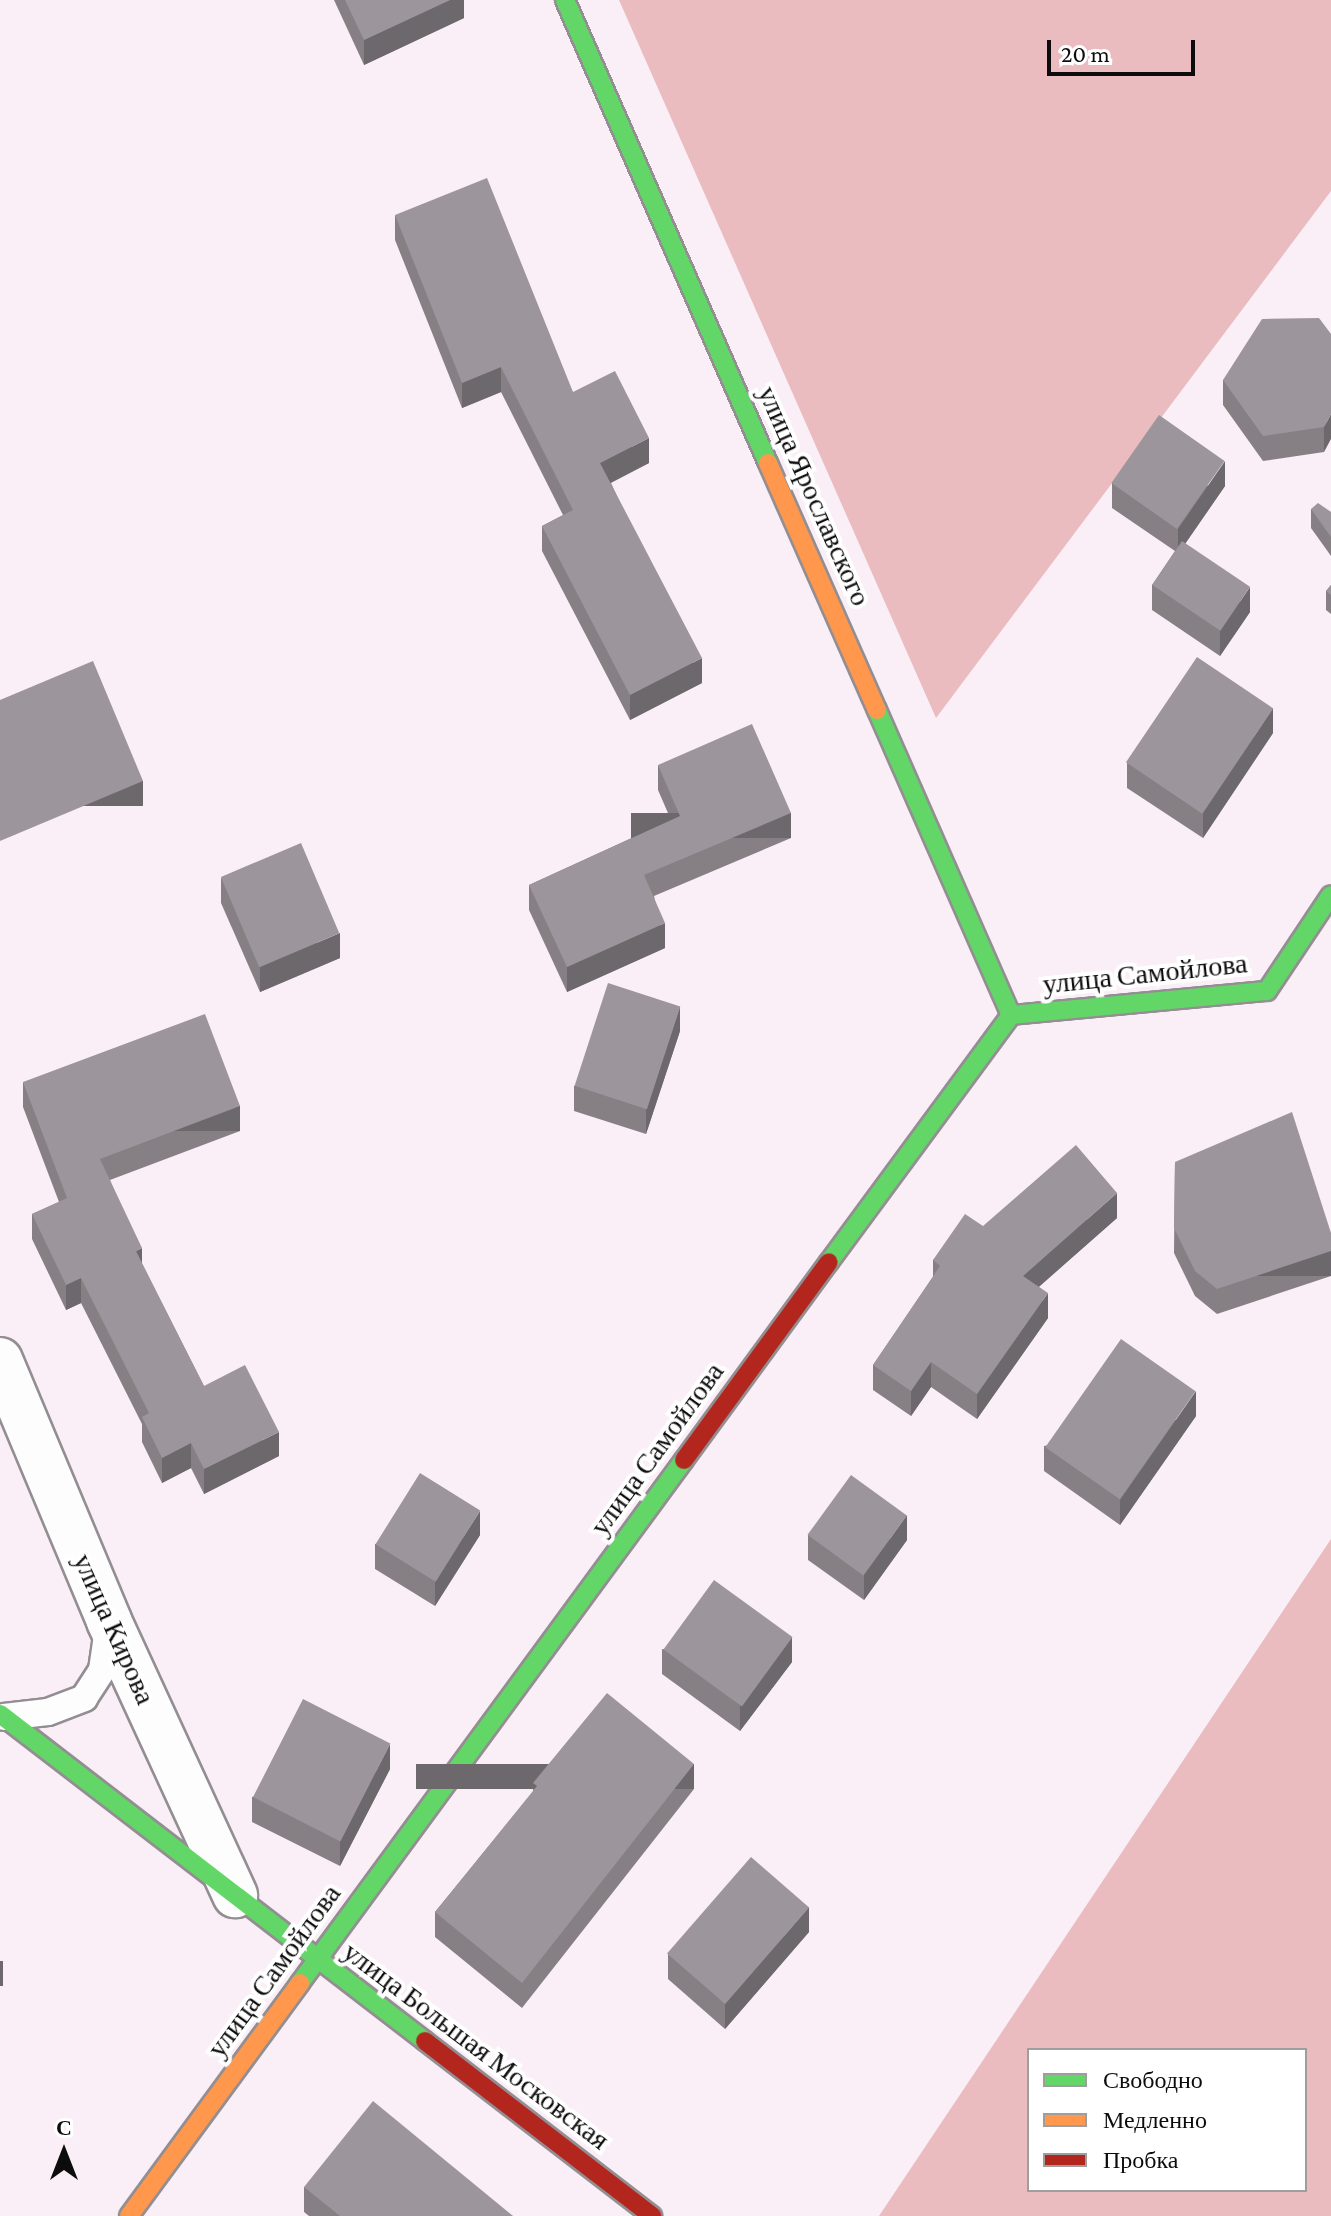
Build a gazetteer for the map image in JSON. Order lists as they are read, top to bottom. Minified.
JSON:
{"streets":{"street":["улица Ярославского","улица Самойлова","улица Кирова","улица Большая Московская"]},"crossings":[["улица Ярославского","улица Самойлова"],["улица Самойлова","улица Большая Московская"],["улица Кирова","улица Большая Московская"]],"legend":["Свободно","Медленно","Пробка"],"scale_bar":"20 m","north":"top"}
